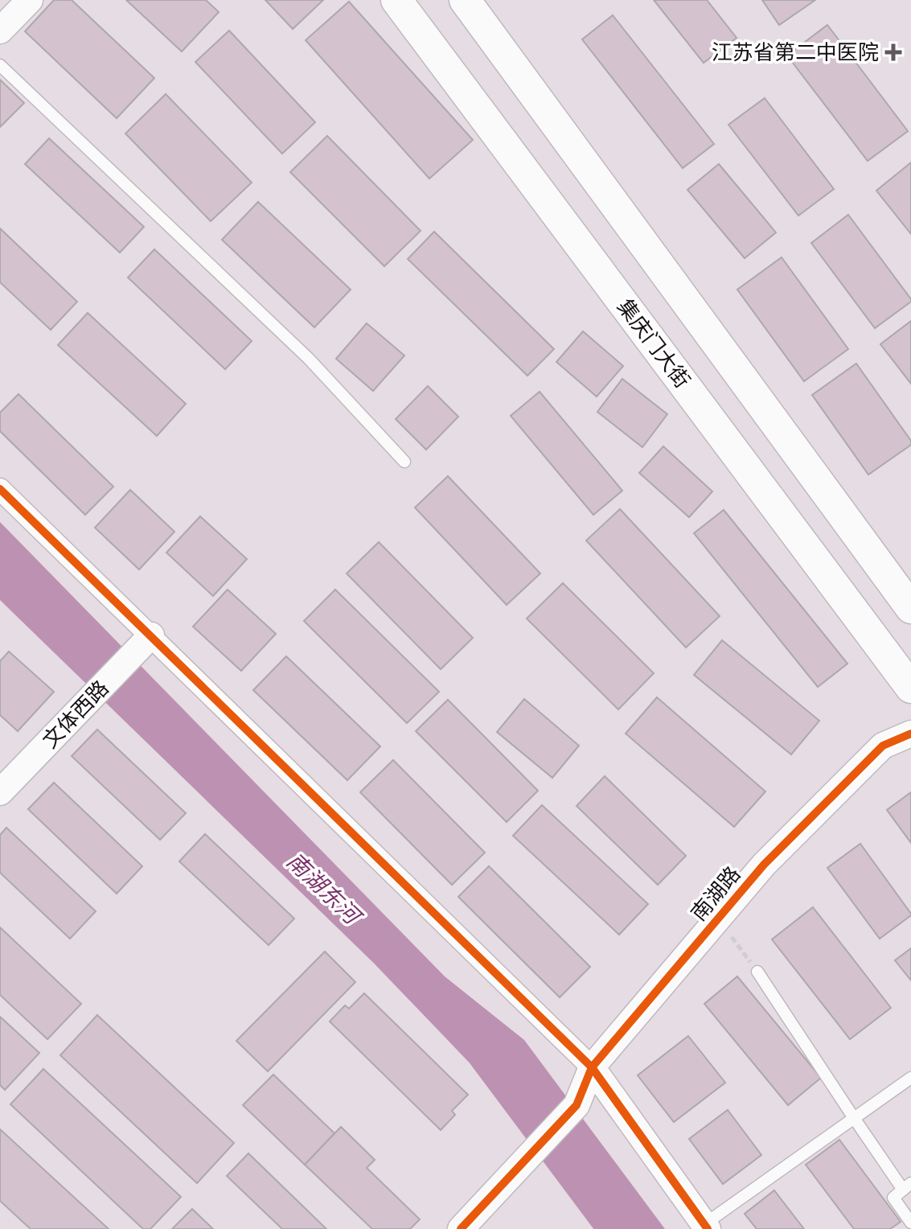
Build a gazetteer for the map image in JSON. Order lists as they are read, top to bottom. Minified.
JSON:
{"streets":{"main road":["集庆门大街"],"street":["文体西路","南湖路"]},"water":["南湖东河"],"places":{"health":["江苏省第二中医院"]}}
